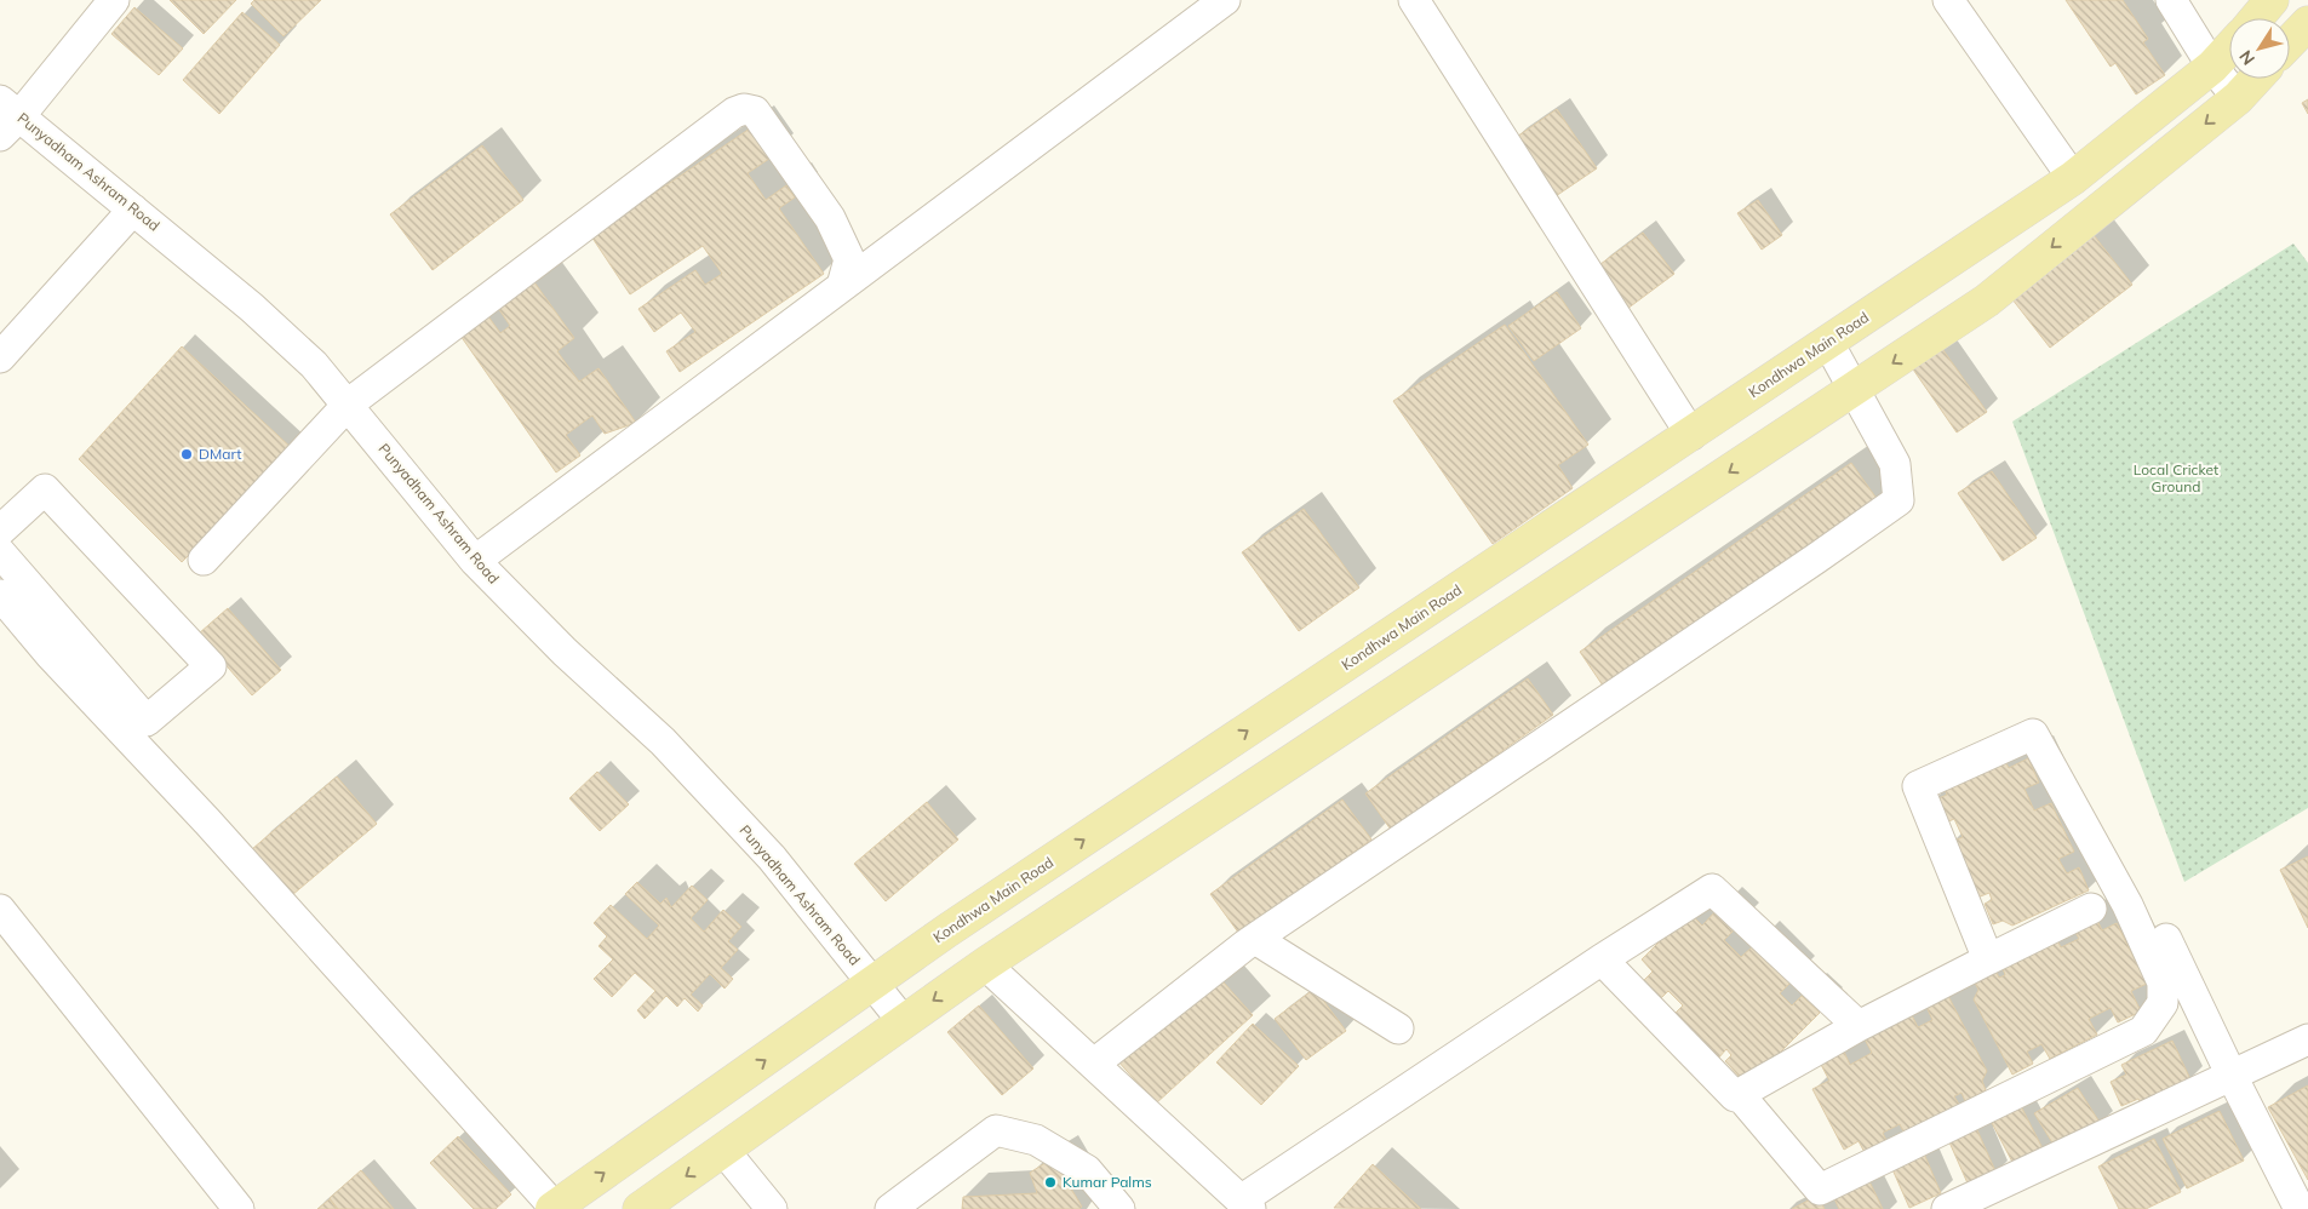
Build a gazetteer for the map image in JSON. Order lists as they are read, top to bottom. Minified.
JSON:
{"streets":{"main road":["Kondhwa Main Road"],"street":["Punyadham Ashram Road"]},"crossings":[["Punyadham Ashram Road","Kondhwa Main Road"]],"parks":["Local Cricket Ground"],"places":["DMart","Kumar Palms"],"north":"bottom left"}
